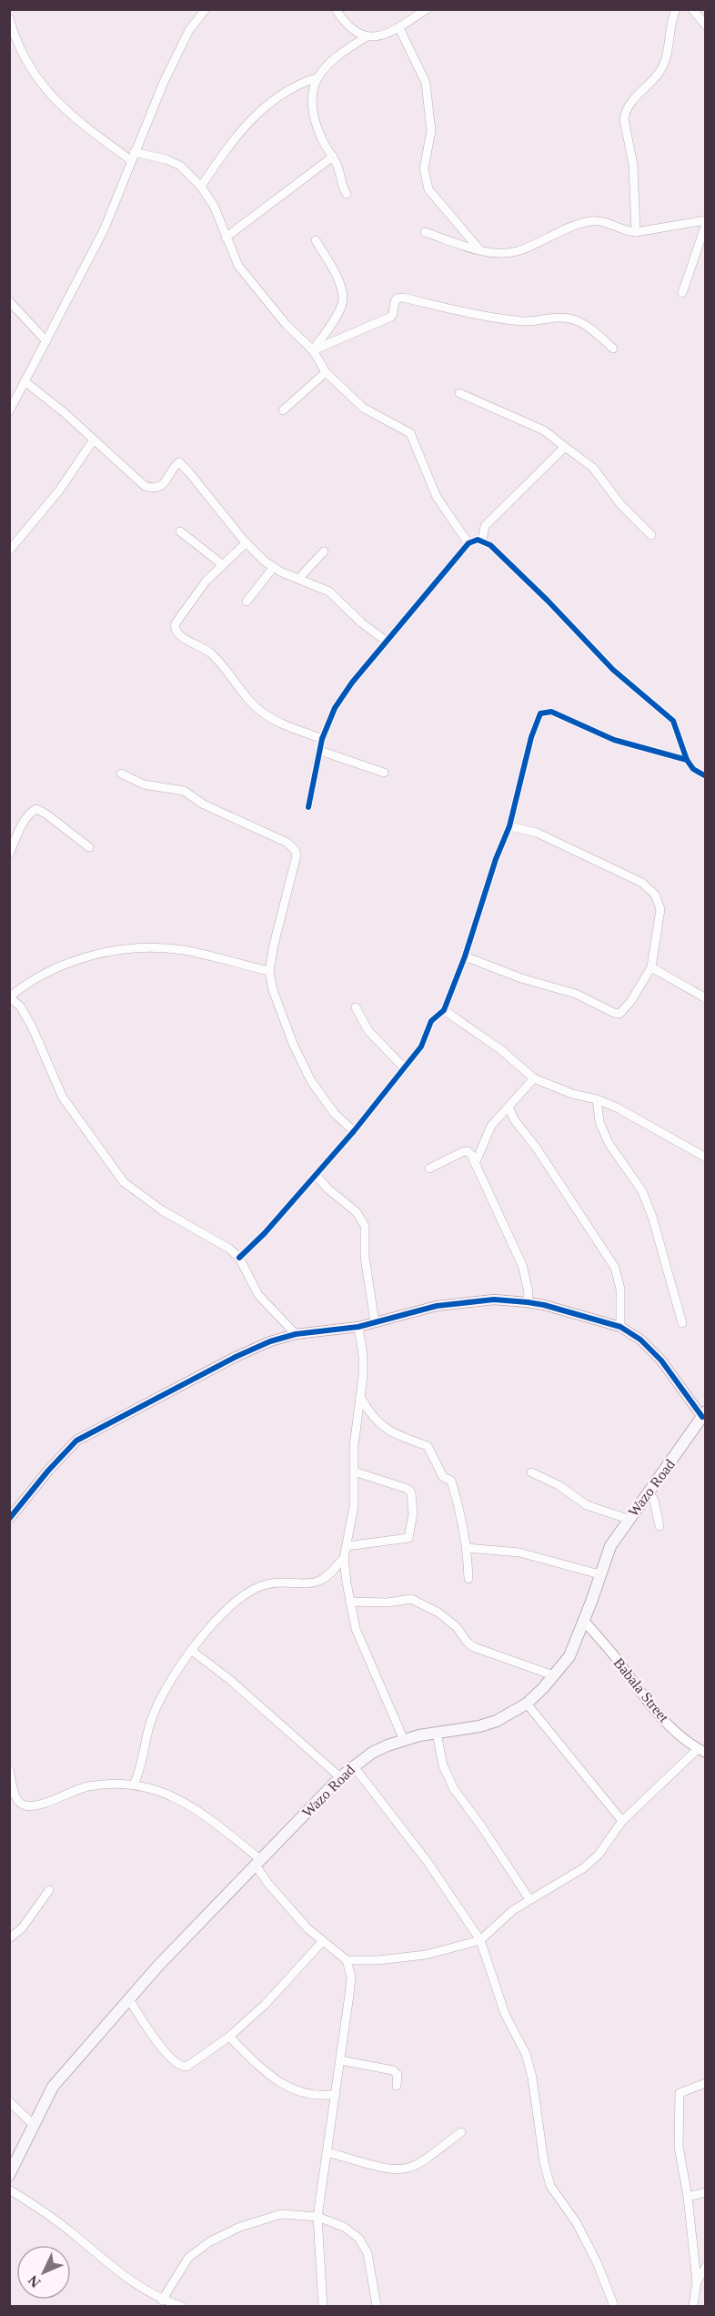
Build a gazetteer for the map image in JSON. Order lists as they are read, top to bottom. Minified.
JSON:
{"streets":{"main road":["Wazo Road"],"street":["Babala Street"]},"crossings":[["Wazo Road","Babala Street"]],"north":"bottom left"}
